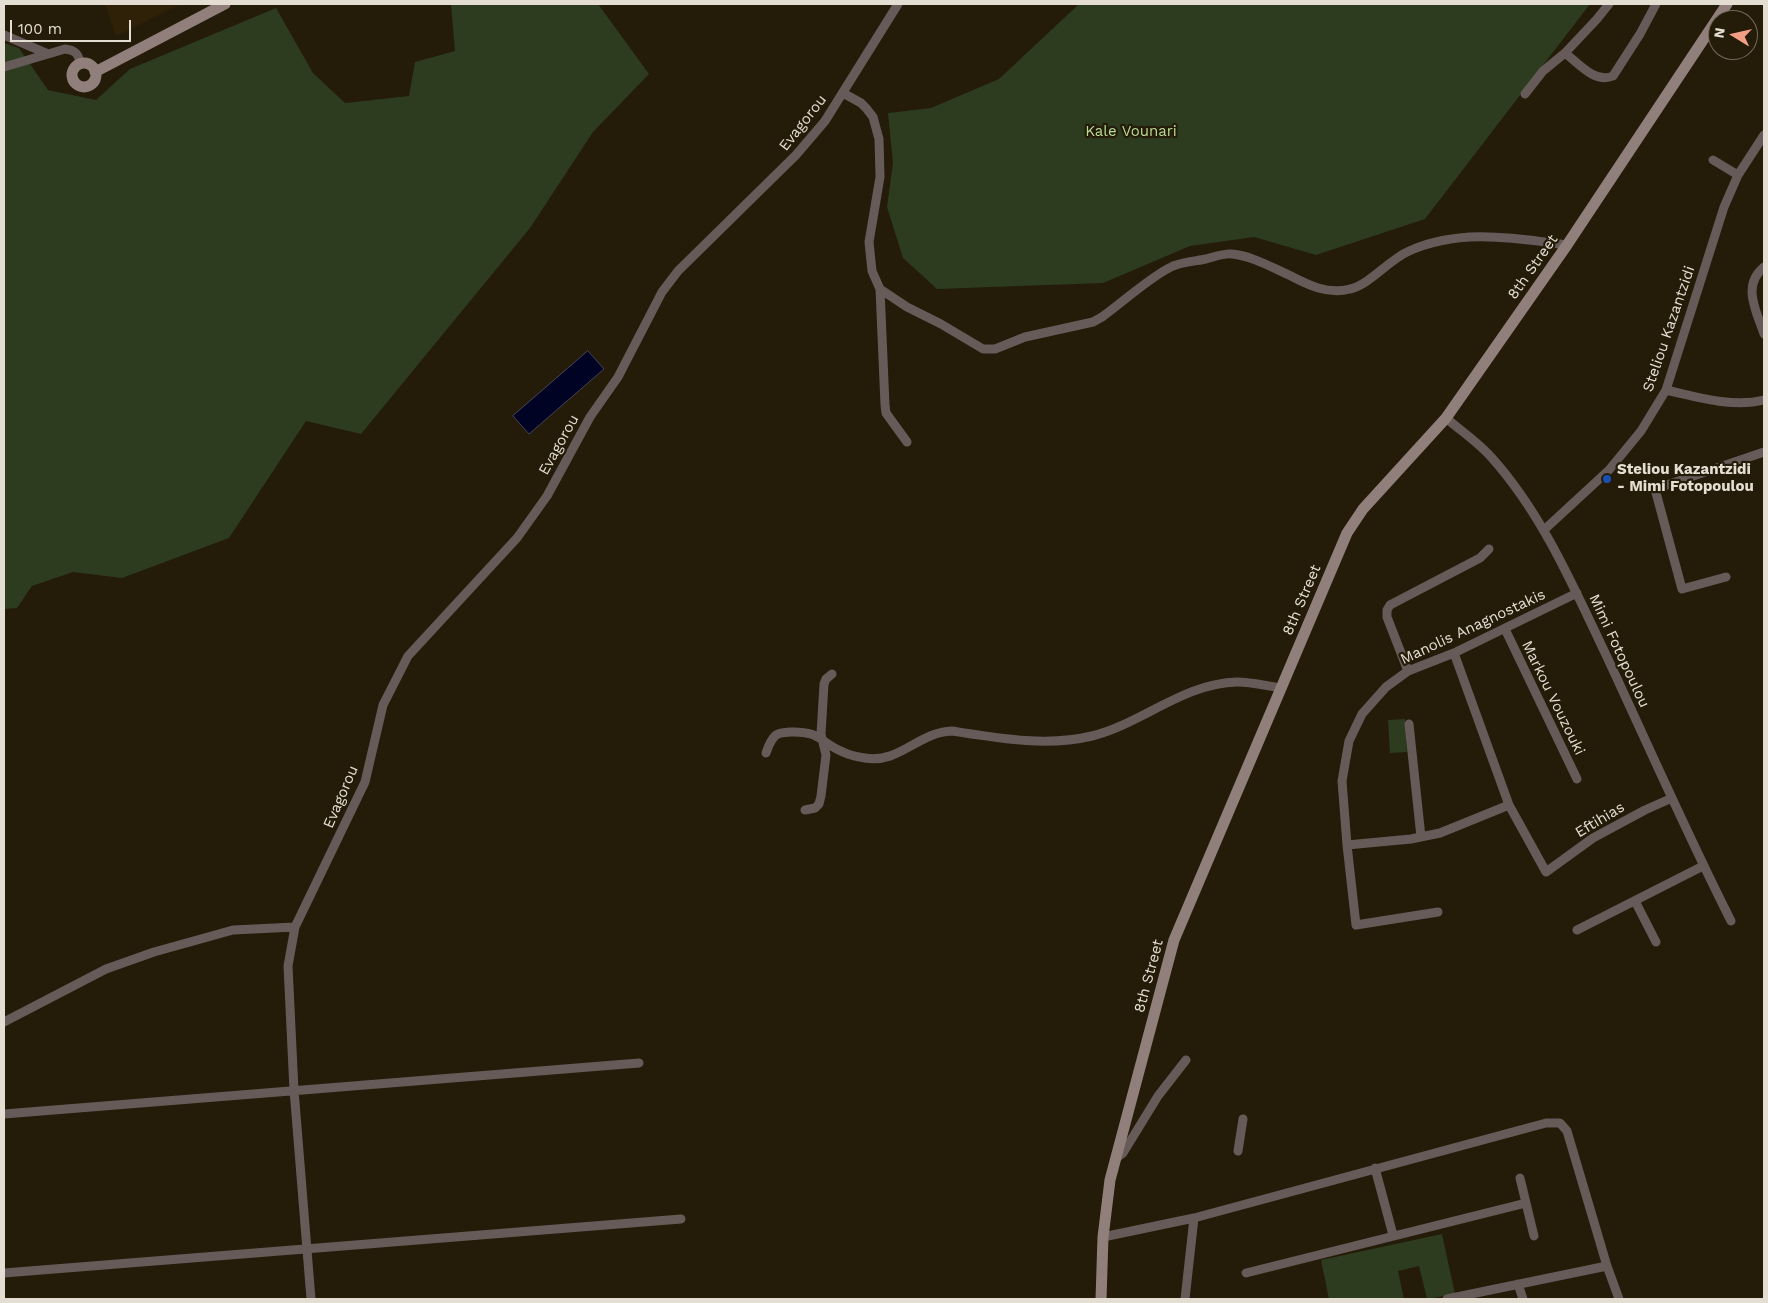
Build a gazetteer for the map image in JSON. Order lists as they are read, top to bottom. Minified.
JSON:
{"streets":{"street":["Evagorou","8th Street","Steliou Kazantzidi","Manolis Anagnostakis","Mimi Fotopoulou","Markou Vouzouki","Eftihias"]},"crossings":[["8th Street","Mimi Fotopoulou"],["Steliou Kazantzidi","Mimi Fotopoulou"],["Manolis Anagnostakis","Mimi Fotopoulou"],["Manolis Anagnostakis","Markou Vouzouki"],["Mimi Fotopoulou","Eftihias"]],"parks":["Kale Vounari"],"places":["Steliou Kazantzidi - Mimi Fotopoulou"],"scale_bar":"100 m","north":"left"}
